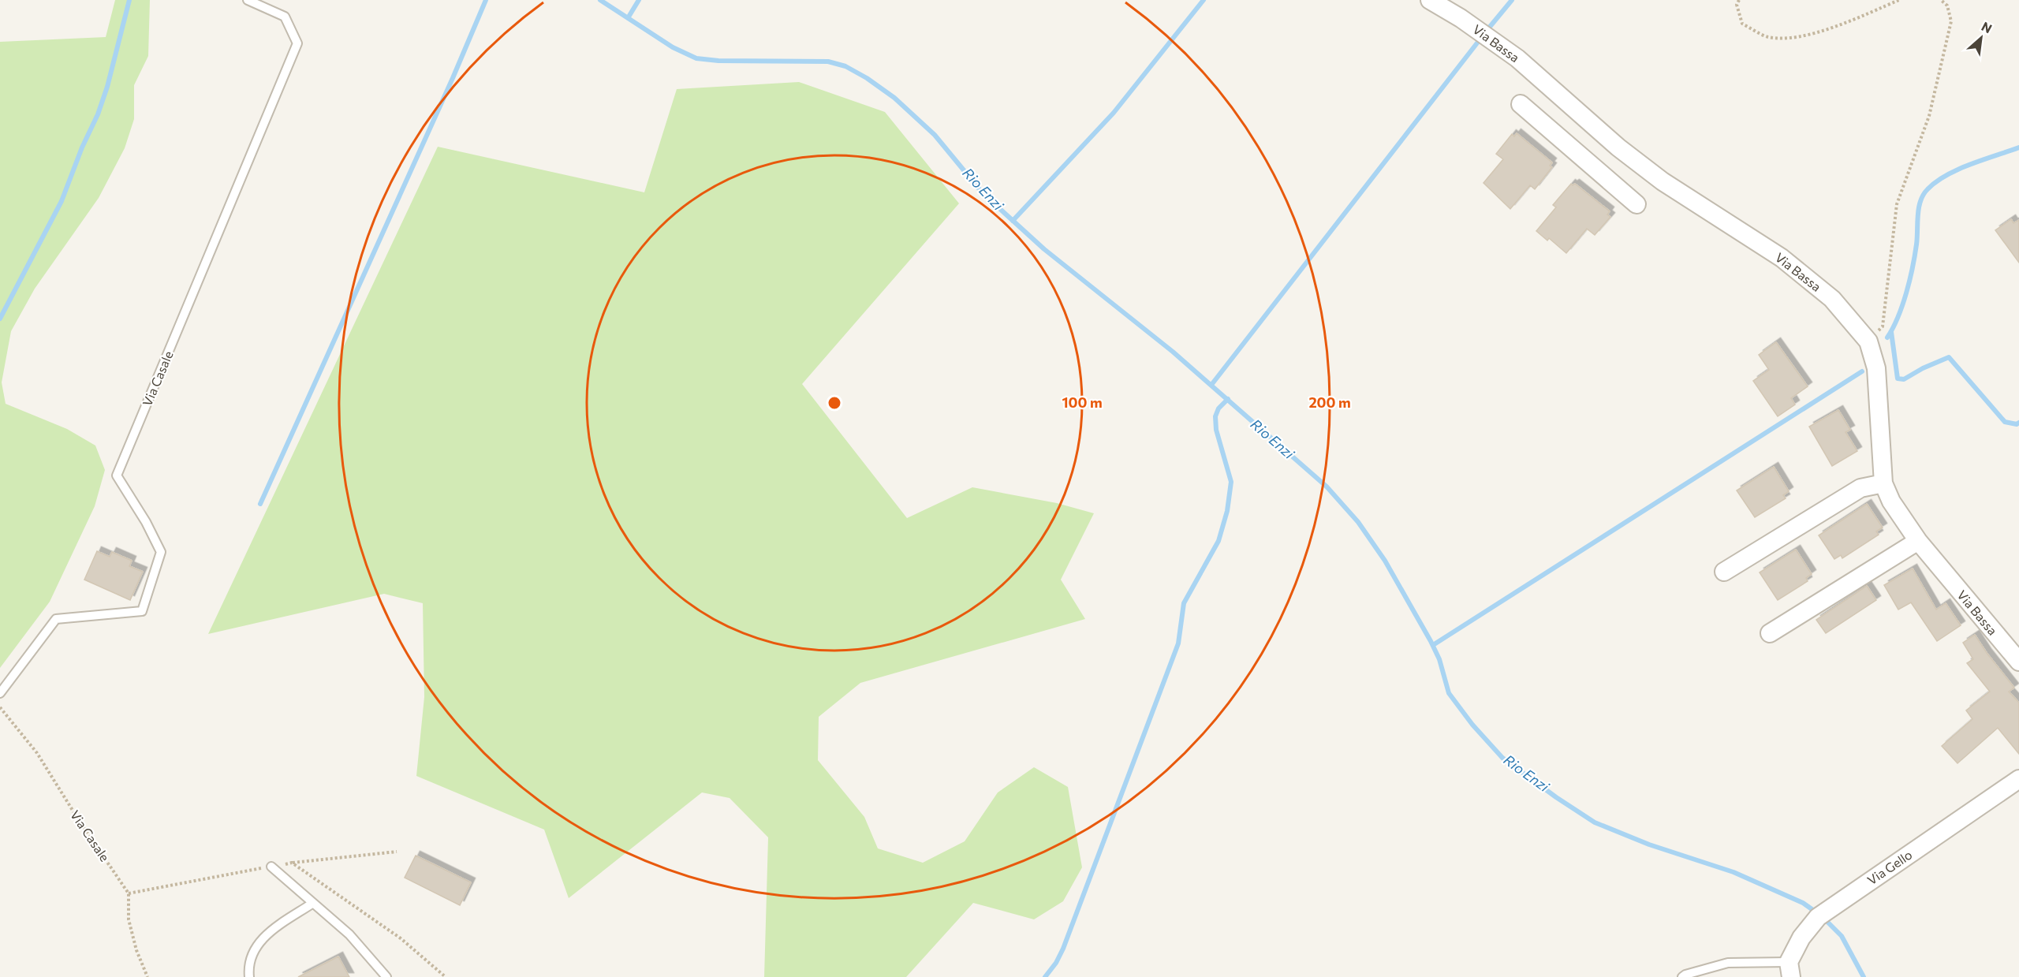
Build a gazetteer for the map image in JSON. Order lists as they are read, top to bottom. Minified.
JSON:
{"streets":{"street":["Via Bassa","Via Gello"],"lane":["Via Casale"]},"water":["Rio Enzi"],"north":"top right","rings":["100 m","200 m"]}
